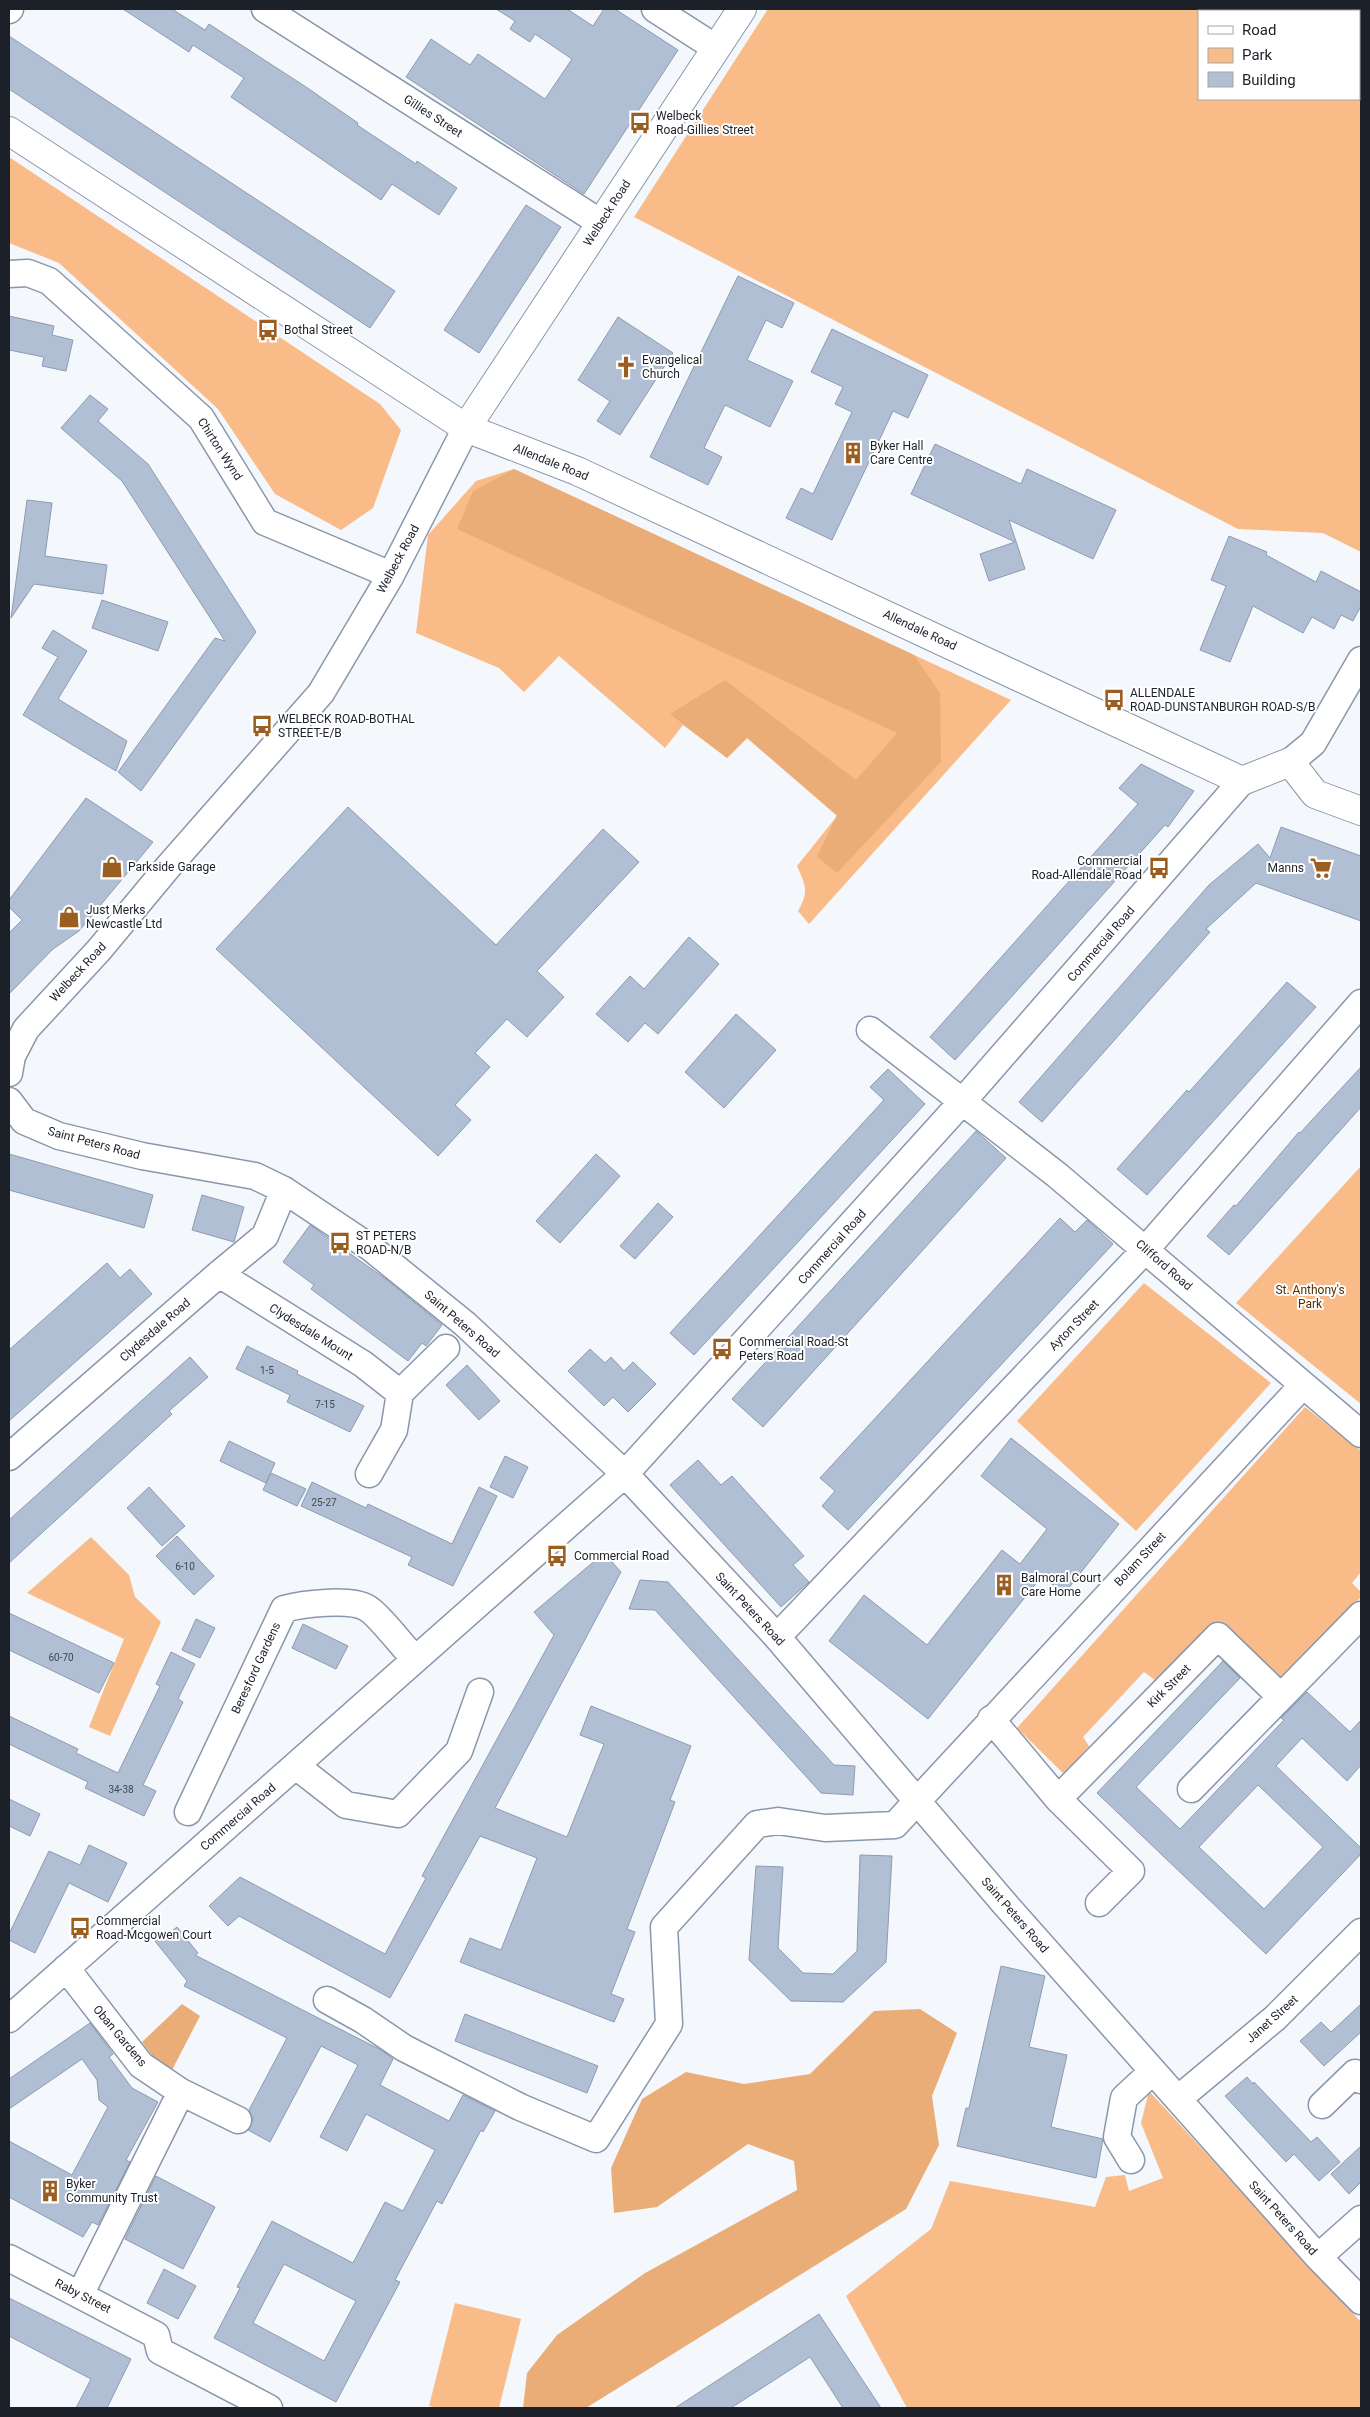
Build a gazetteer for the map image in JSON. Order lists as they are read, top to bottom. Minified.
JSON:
{"streets":{"main road":["Welbeck Road","Allendale Road"],"street":["Gillies Street","Chirton Wynd","Commercial Road","Saint Peters Road","Clifford Road","Ayton Street","Clydesdale Road","Clydesdale Mount","Bolam Street","Beresford Gardens","Kirk Street","Janet Street","Oban Gardens","Raby Street"]},"crossings":[["Gillies Street","Welbeck Road"],["Welbeck Road","Chirton Wynd"],["Welbeck Road","Allendale Road"],["Allendale Road","Commercial Road"],["Commercial Road","Saint Peters Road"],["Commercial Road","Clifford Road"],["Commercial Road","Beresford Gardens"],["Commercial Road","Oban Gardens"],["Saint Peters Road","Ayton Street"],["Saint Peters Road","Clydesdale Road"],["Saint Peters Road","Bolam Street"],["Saint Peters Road","Janet Street"],["Clifford Road","Ayton Street"],["Clifford Road","Bolam Street"],["Clydesdale Road","Clydesdale Mount"]],"parks":["St. Anthony's Park"],"places":{"bus stop":["Welbeck Road-Gillies Street","Bothal Street","ALLENDALE ROAD-DUNSTANBURGH ROAD-S/B","WELBECK ROAD-BOTHAL STREET-E/B","Commercial Road-Allendale Road","ST PETERS ROAD-N/B","Commercial Road-St Peters Road","Commercial Road","Commercial Road-Mcgowen Court"],"church":["Evangelical Church"],"building":["Byker Hall Care Centre","Balmoral Court Care Home","Byker Community Trust"],"shop":["Parkside Garage","Just Merks Newcastle Ltd"],"supermarket":["Manns"]},"house_numbers":["1-5","7-15","25-27","6-10","60-70","34-38"],"legend":["Road","Park","Building"]}
